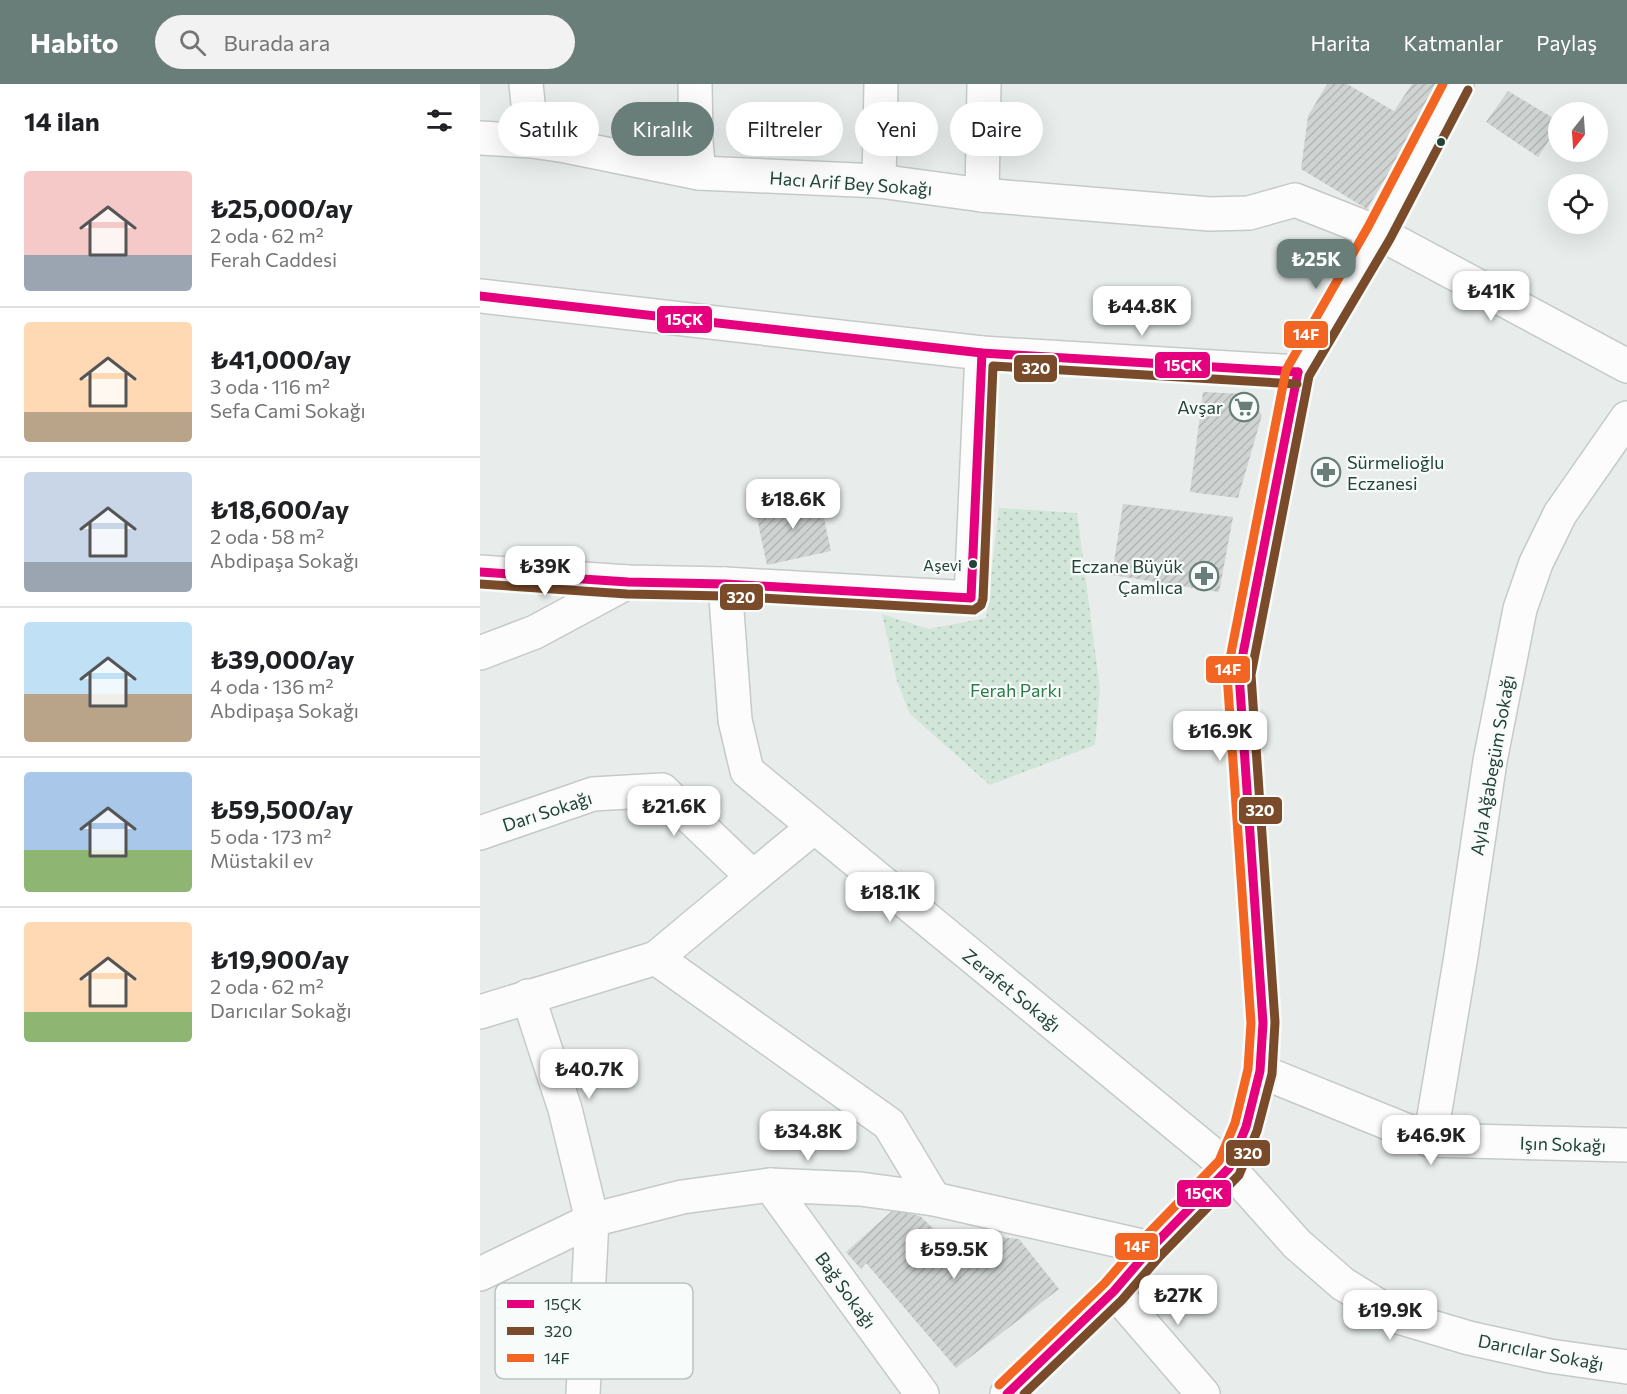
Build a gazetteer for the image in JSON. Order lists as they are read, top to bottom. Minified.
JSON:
{"streets":{"street":["Hacı Arif Bey Sokağı","Ayla Ağabegüm Sokağı","Darı Sokağı","Zerafet Sokağı","Işın Sokağı","Bağ Sokağı","Darıcılar Sokağı"]},"crossings":[["Ayla Ağabegüm Sokağı","Işın Sokağı"],["Zerafet Sokağı","Darıcılar Sokağı"]],"parks":["Ferah Parkı"],"places":{"supermarket":["Avşar"],"pharmacy":["Sürmelioğlu Eczanesi","Eczane Büyük Çamlıca"],"other":["Aşevi"]},"lines":["transit line 14F","transit line 320","transit line 15ÇK"],"legend":["15ÇK","320","14F"],"north":"bottom","page":{"header":"Habito","search":"Burada ara","nav":["Harita","Katmanlar","Paylaş"],"heading":"14 ilan","chip":["Satılık","Kiralık","Filtreler","Yeni","Daire"],"list":[{"name":"₺25,000/ay","note":"2 oda · 62 m² · Ferah Caddesi"},{"name":"₺41,000/ay","note":"3 oda · 116 m² · Sefa Cami Sokağı"},{"name":"₺18,600/ay","note":"2 oda · 58 m² · Abdipaşa Sokağı"},{"name":"₺39,000/ay","note":"4 oda · 136 m² · Abdipaşa Sokağı"},{"name":"₺59,500/ay","note":"5 oda · 173 m² · Müstakil ev"},{"name":"₺19,900/ay","note":"2 oda · 62 m² · Darıcılar Sokağı"}],"price":["₺25K","₺41K","₺44.8K","₺18.6K","₺39K","₺16.9K","₺21.6K","₺18.1K","₺40.7K","₺34.8K","₺46.9K","₺59.5K","₺27K","₺19.9K"]}}
